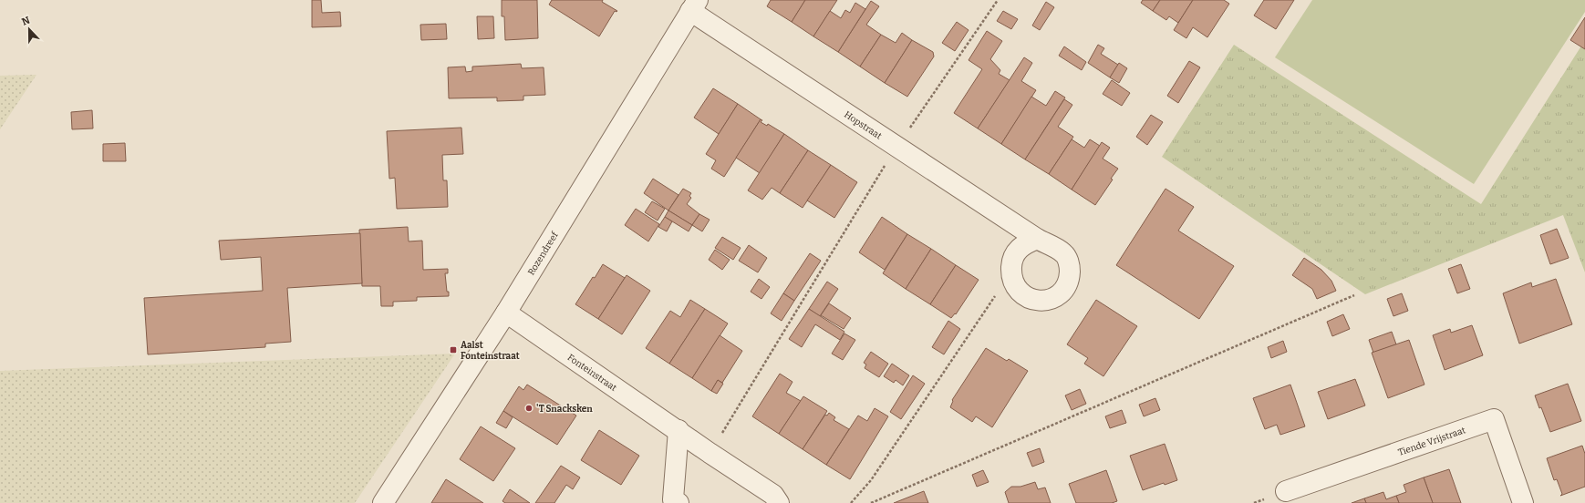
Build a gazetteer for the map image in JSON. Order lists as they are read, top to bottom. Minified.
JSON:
{"streets":{"street":["Hopstraat","Rozendreef","Fonteinstraat","Tiende Vrijstraat"]},"crossings":[["Hopstraat","Rozendreef"],["Rozendreef","Fonteinstraat"]],"places":{"transit":["Aalst Fonteinstraat"],"other":["'T Snacksken"]},"north":"top"}
